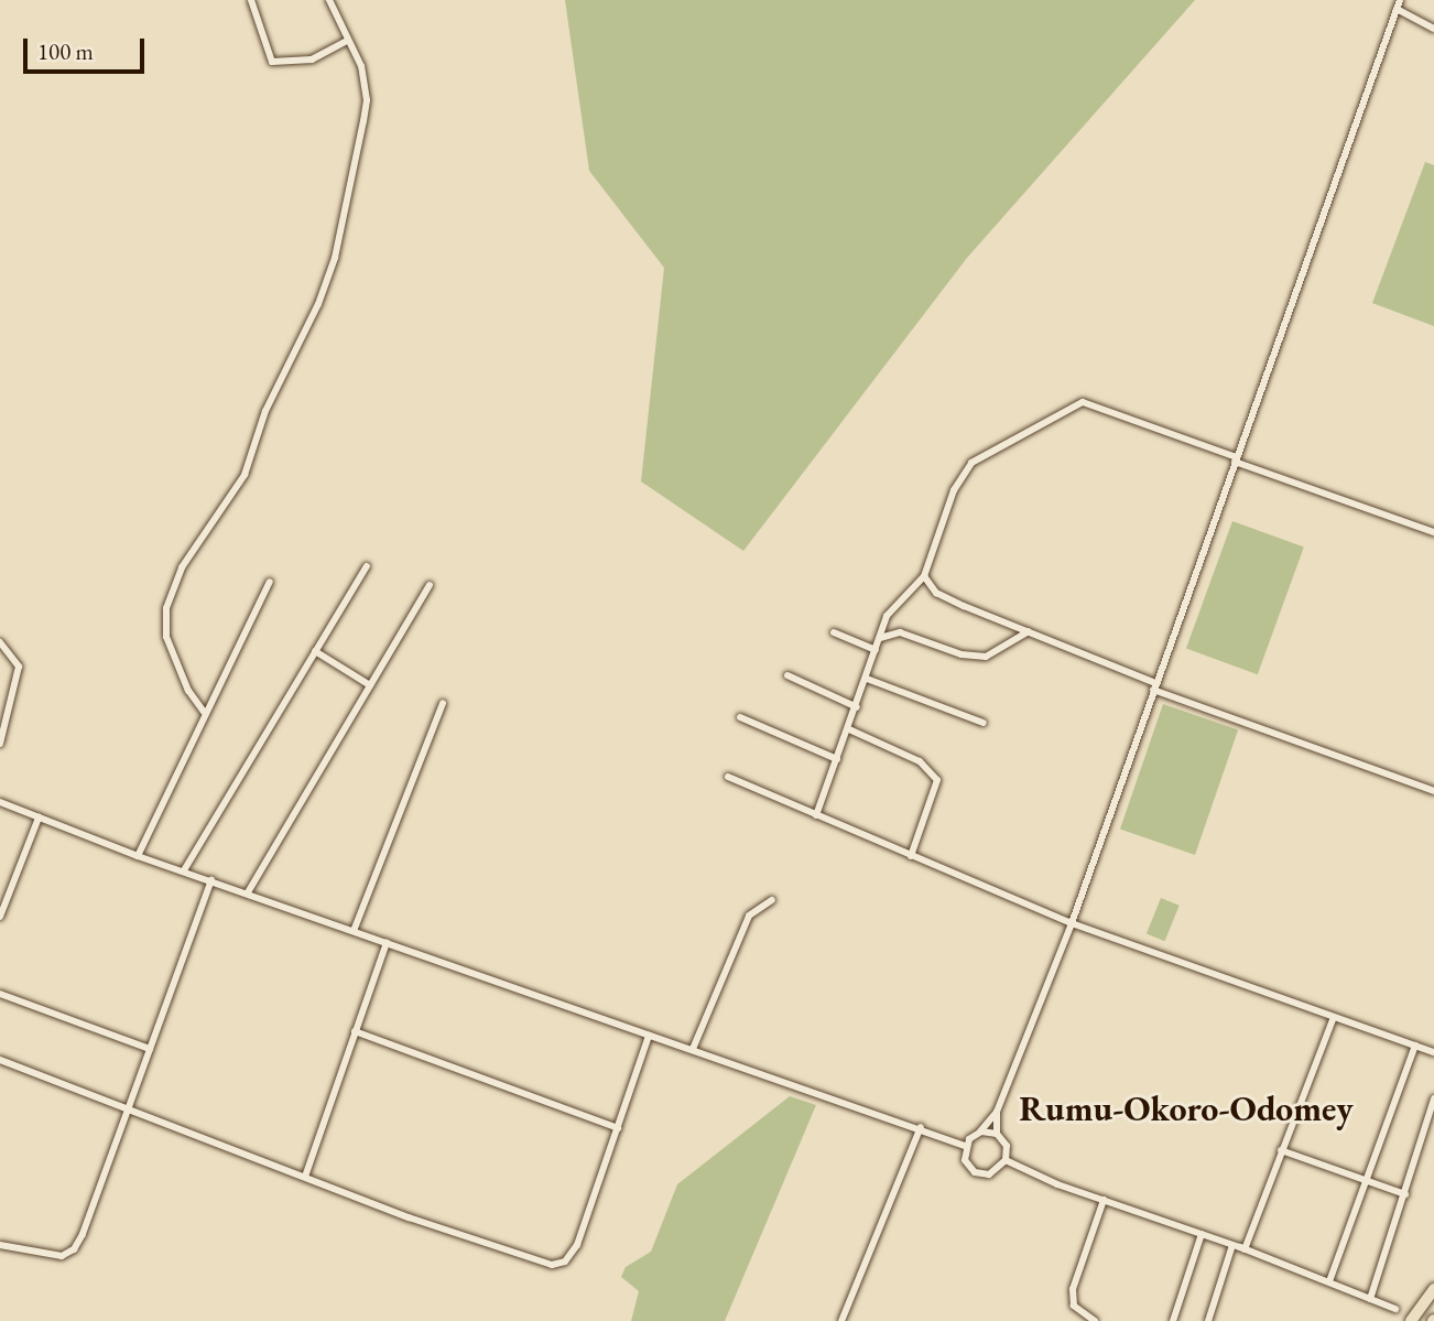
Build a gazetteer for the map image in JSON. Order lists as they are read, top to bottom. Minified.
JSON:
{"districts":["Rumu-Okoro-Odomey"],"scale_bar":"100 m"}
